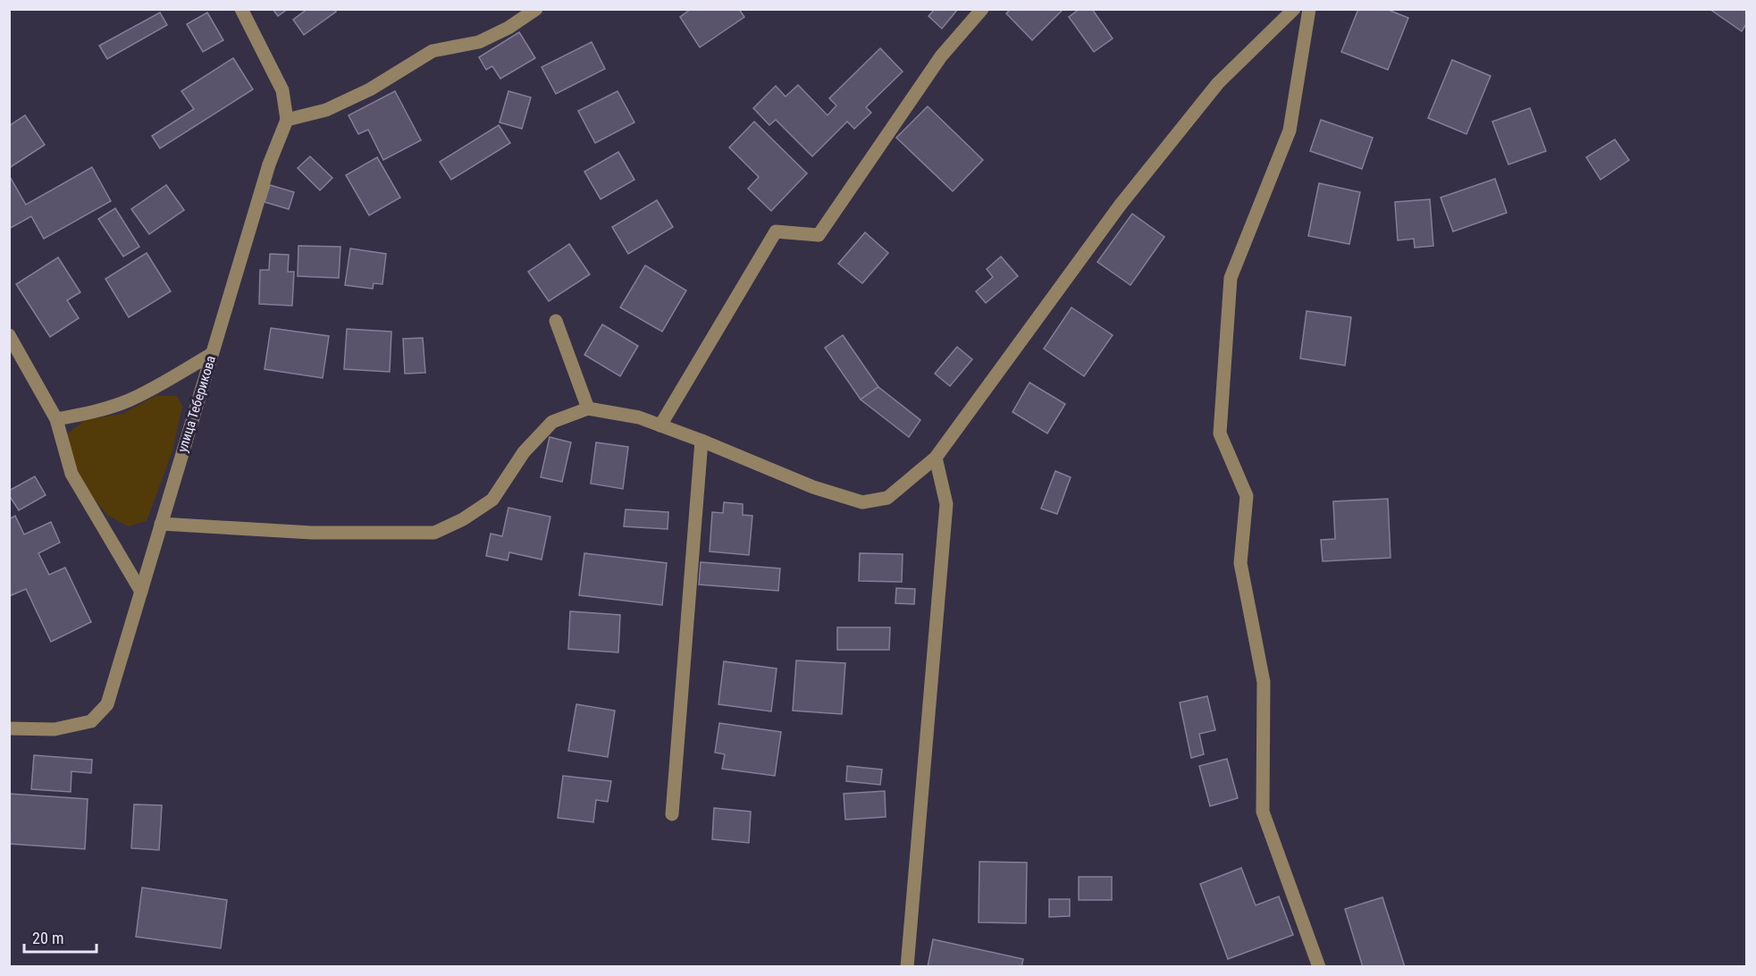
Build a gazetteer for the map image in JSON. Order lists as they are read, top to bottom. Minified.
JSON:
{"streets":{"street":["улица Теберикова"]},"scale_bar":"20 m"}
